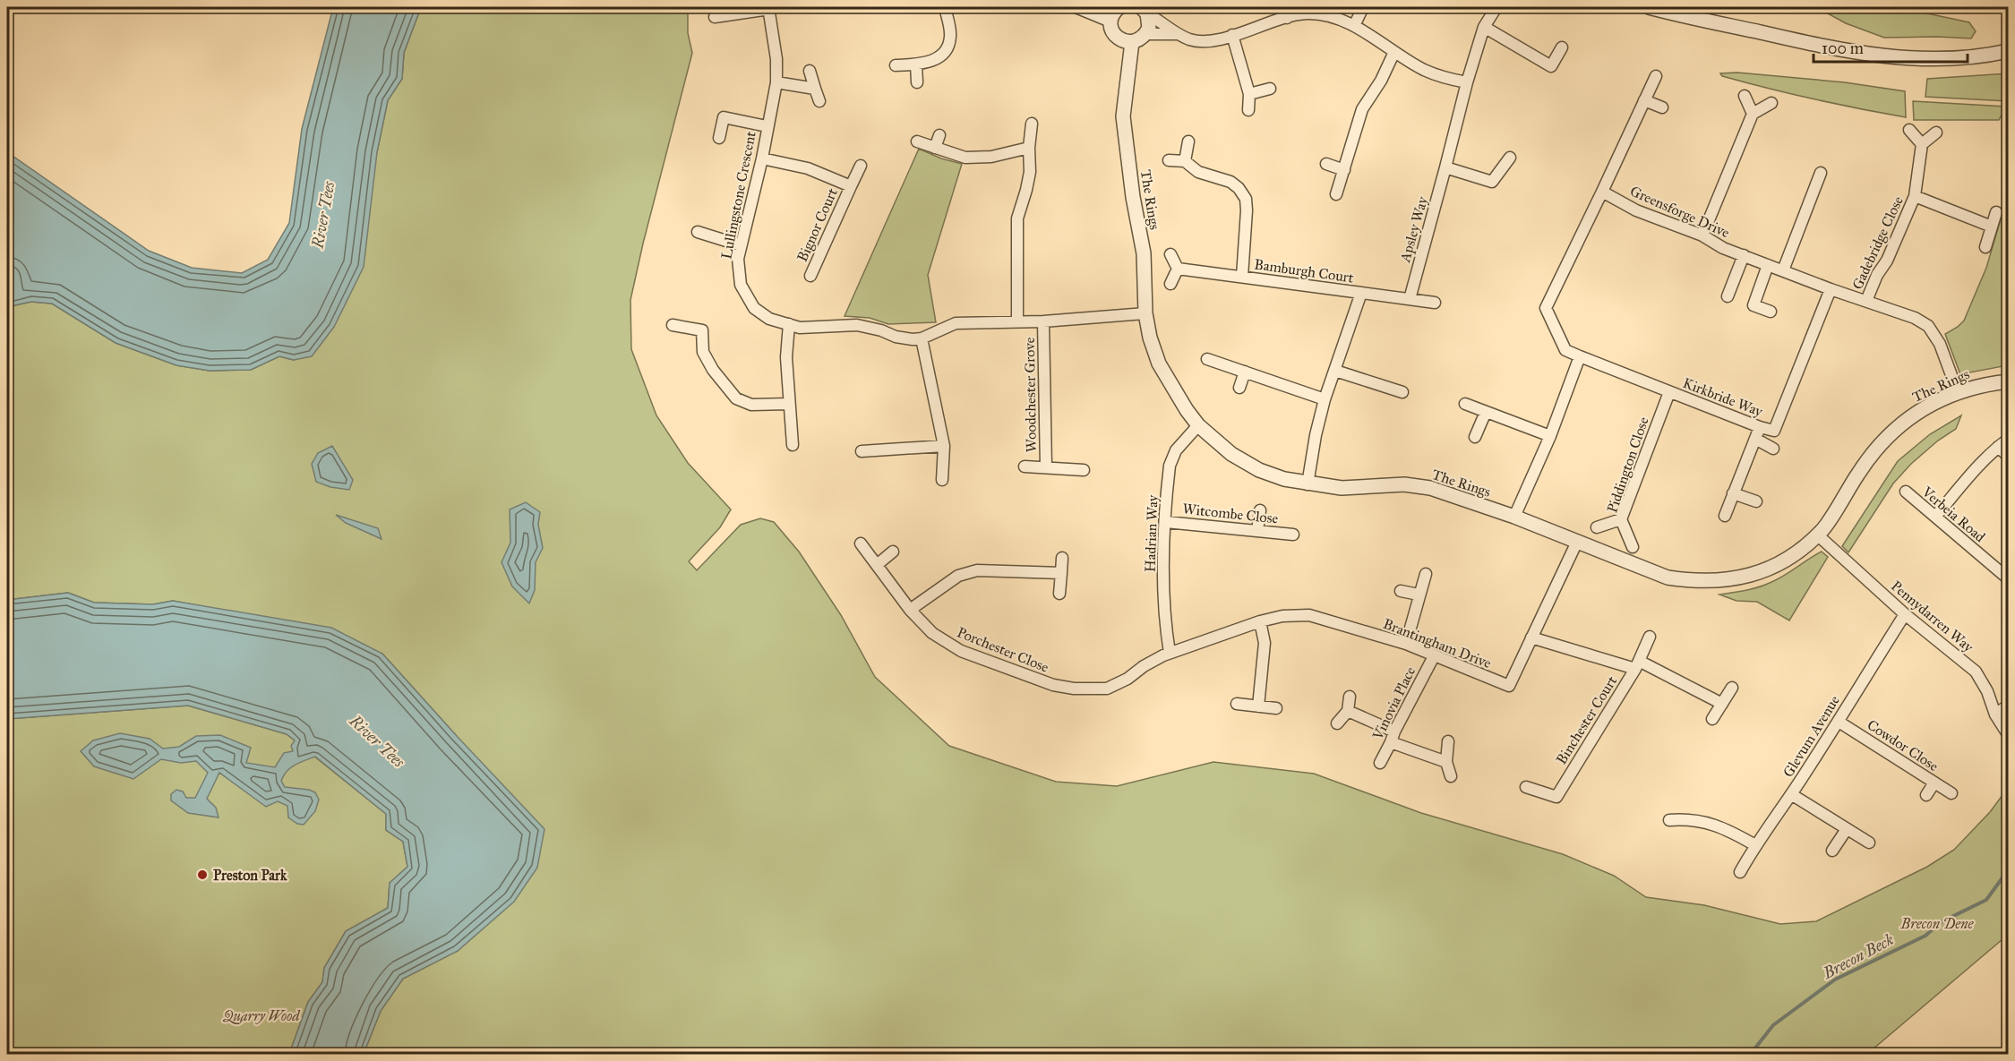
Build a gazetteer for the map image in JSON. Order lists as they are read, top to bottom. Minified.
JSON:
{"streets":{"street":["Lullingstone Crescent","The Rings","Greensforge Drive","Bignor Court","Apsley Way","Gadebridge Close","Bamburgh Court","Woodchester Grove","Kirkbride Way","Piddington Close","Witcombe Close","Verbeia Road","Hadrian Way","Pennydarren Way","Brantingham Drive","Porchester Close","Vinovia Place","Binchester Court","Glevum Avenue","Cowdor Close"]},"crossings":[["Lullingstone Crescent","The Rings"],["Lullingstone Crescent","Bignor Court"],["Lullingstone Crescent","Woodchester Grove"],["The Rings","Greensforge Drive"],["The Rings","Hadrian Way"],["The Rings","Pennydarren Way"],["The Rings","Brantingham Drive"],["Greensforge Drive","Gadebridge Close"],["Greensforge Drive","Kirkbride Way"],["Kirkbride Way","Piddington Close"],["Witcombe Close","Hadrian Way"],["Hadrian Way","Brantingham Drive"],["Hadrian Way","Porchester Close"],["Pennydarren Way","Glevum Avenue"],["Brantingham Drive","Porchester Close"],["Brantingham Drive","Vinovia Place"],["Brantingham Drive","Binchester Court"],["Glevum Avenue","Cowdor Close"]],"water":["River Tees","Brecon Beck"],"parks":["Brecon Dene","Quarry Wood"],"places":["Preston Park"],"scale_bar":"100 m"}
